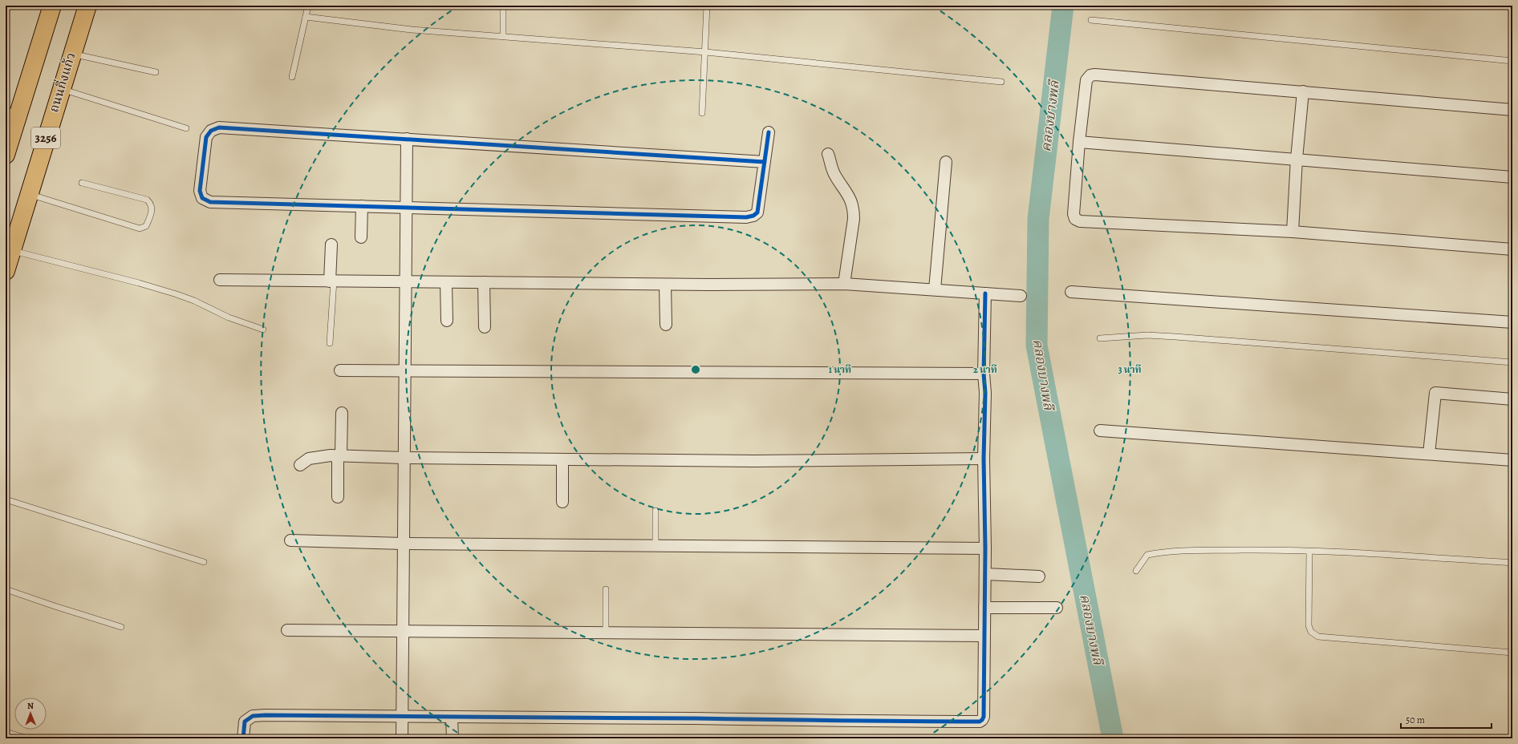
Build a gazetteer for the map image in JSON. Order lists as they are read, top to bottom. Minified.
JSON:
{"streets":{"main road":["ถนนกิ่งแก้ว","3256"]},"water":["คลองบางพลี"],"scale_bar":"50 m","north":"top","rings":["1 นาที","2 นาที","3 นาที"]}
